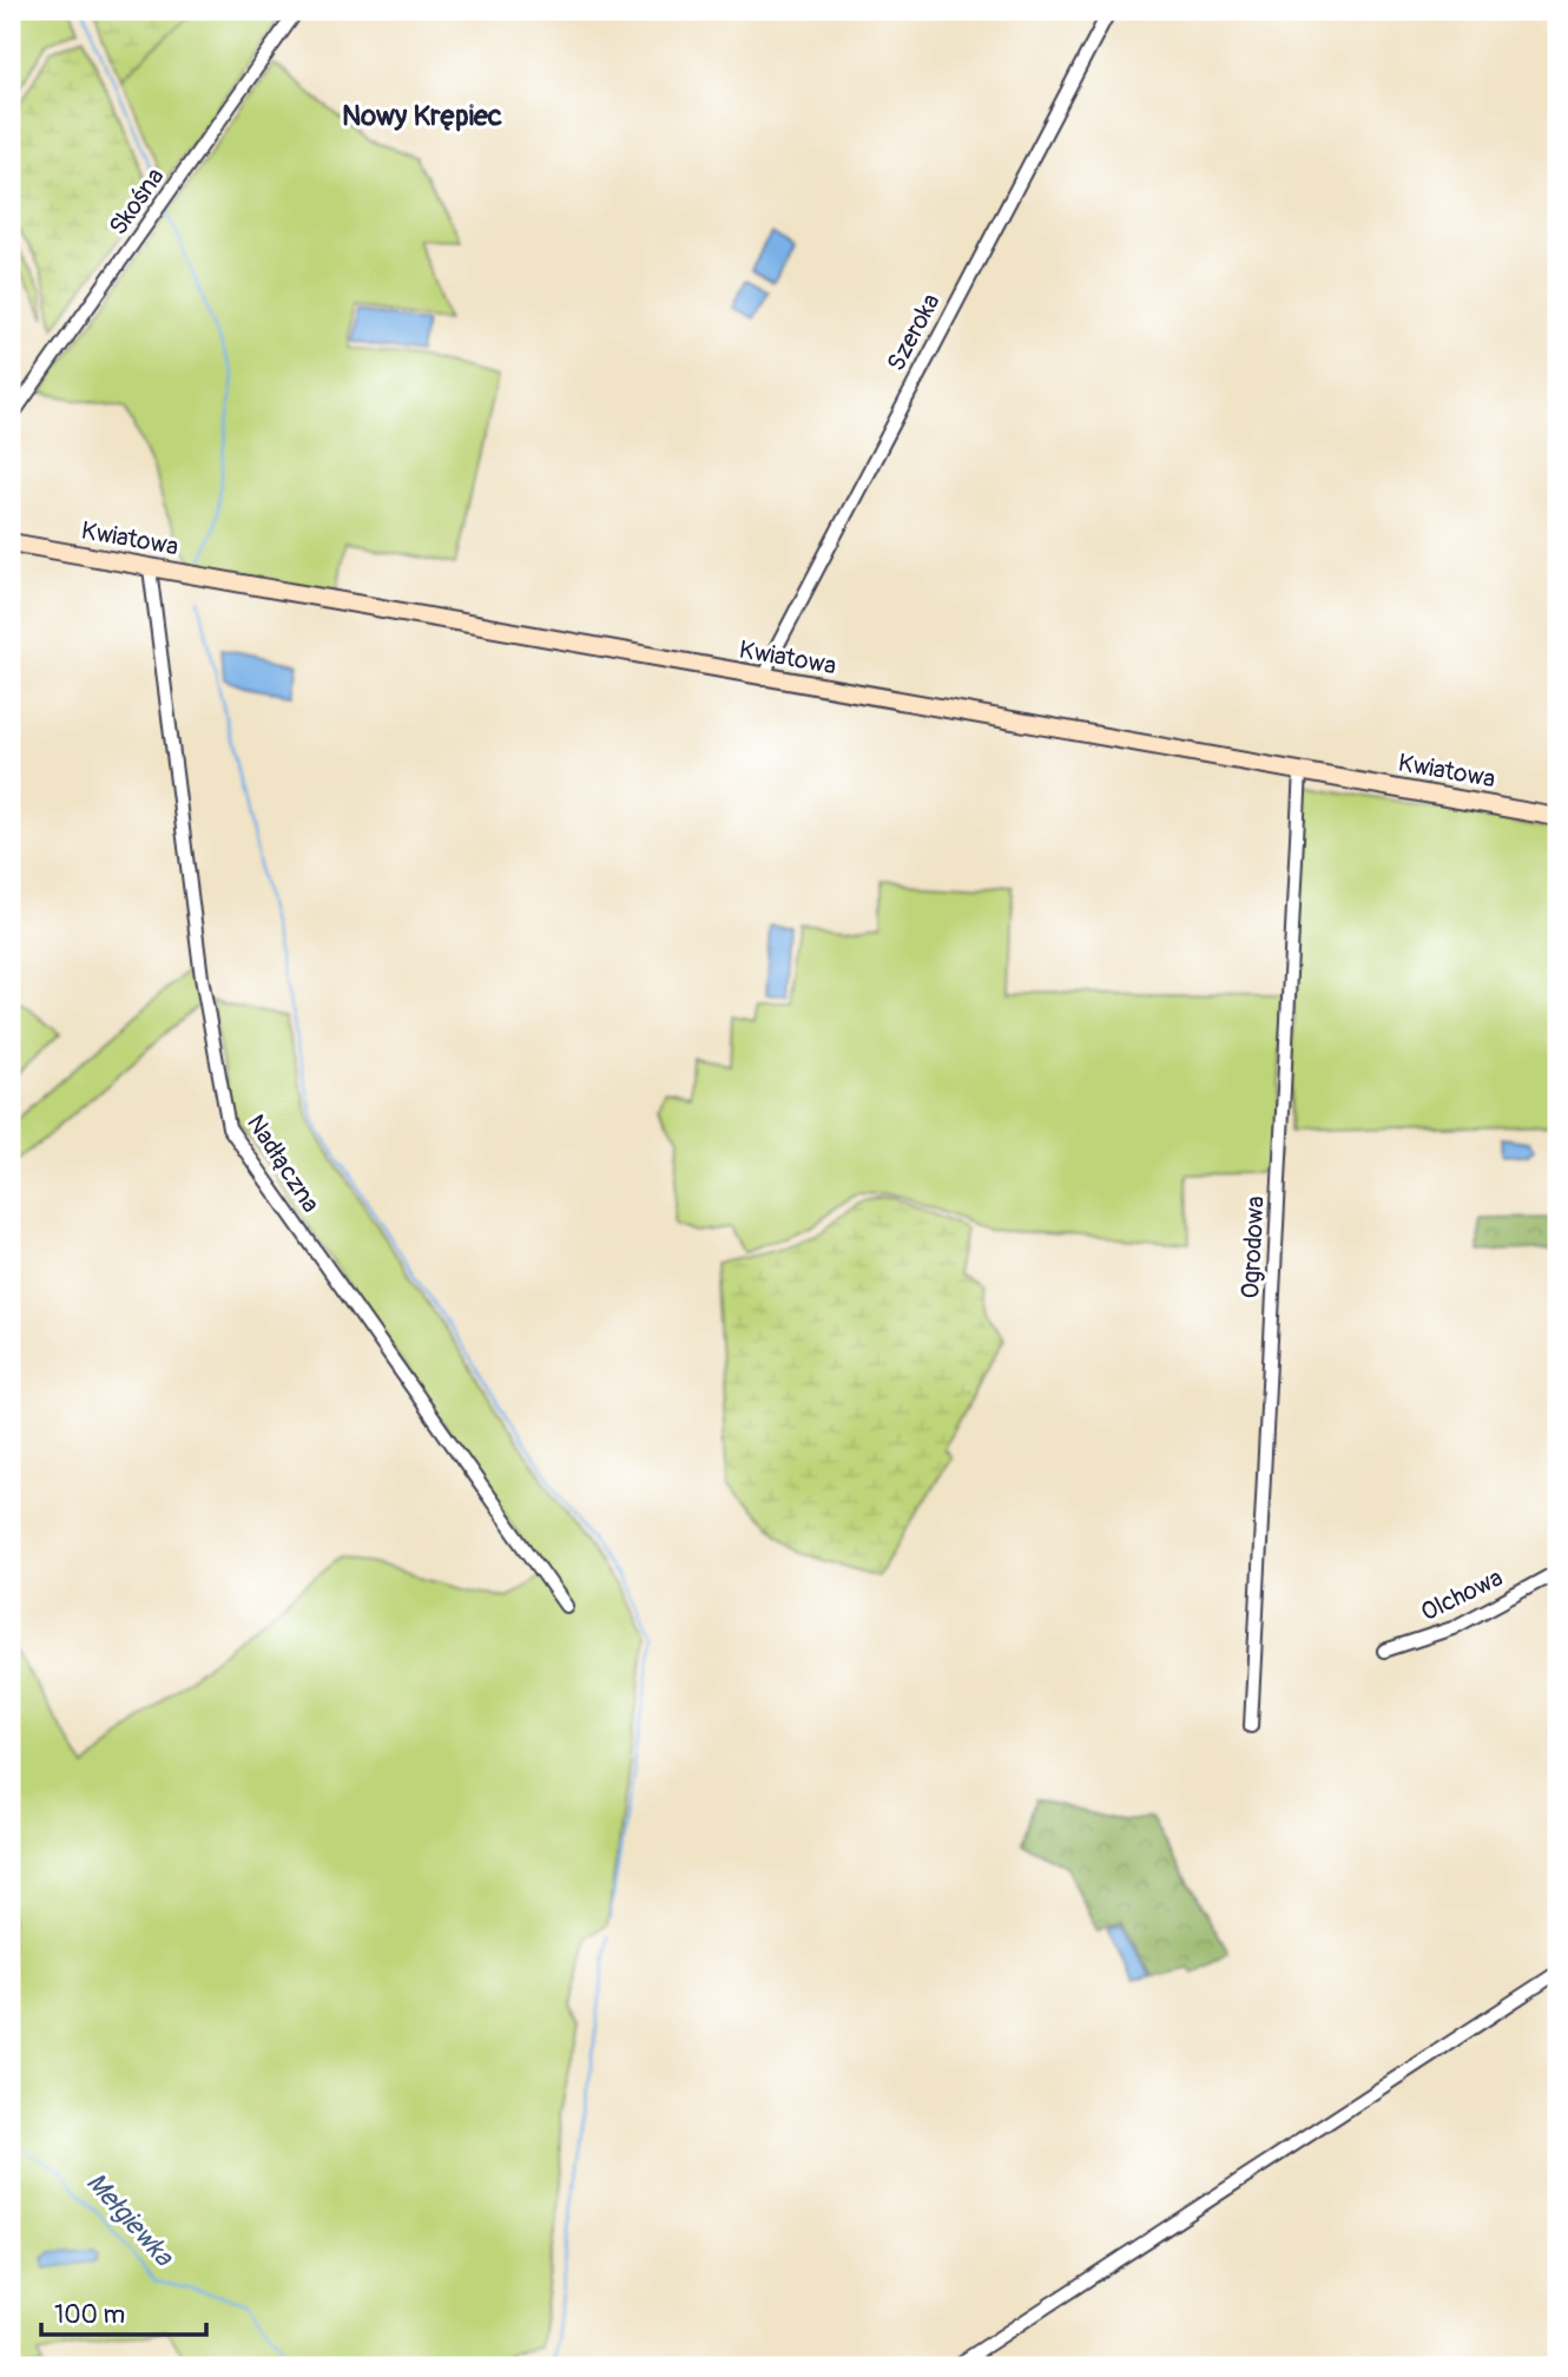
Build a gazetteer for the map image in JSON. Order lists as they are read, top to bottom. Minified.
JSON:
{"streets":{"street":["Skośna","Szeroka","Kwiatowa","Nadłączna","Ogrodowa","Olchowa"]},"crossings":[["Szeroka","Kwiatowa"],["Kwiatowa","Nadłączna"],["Kwiatowa","Ogrodowa"]],"districts":["Nowy Krępiec"],"water":["Mełgiewka"],"scale_bar":"100 m"}
